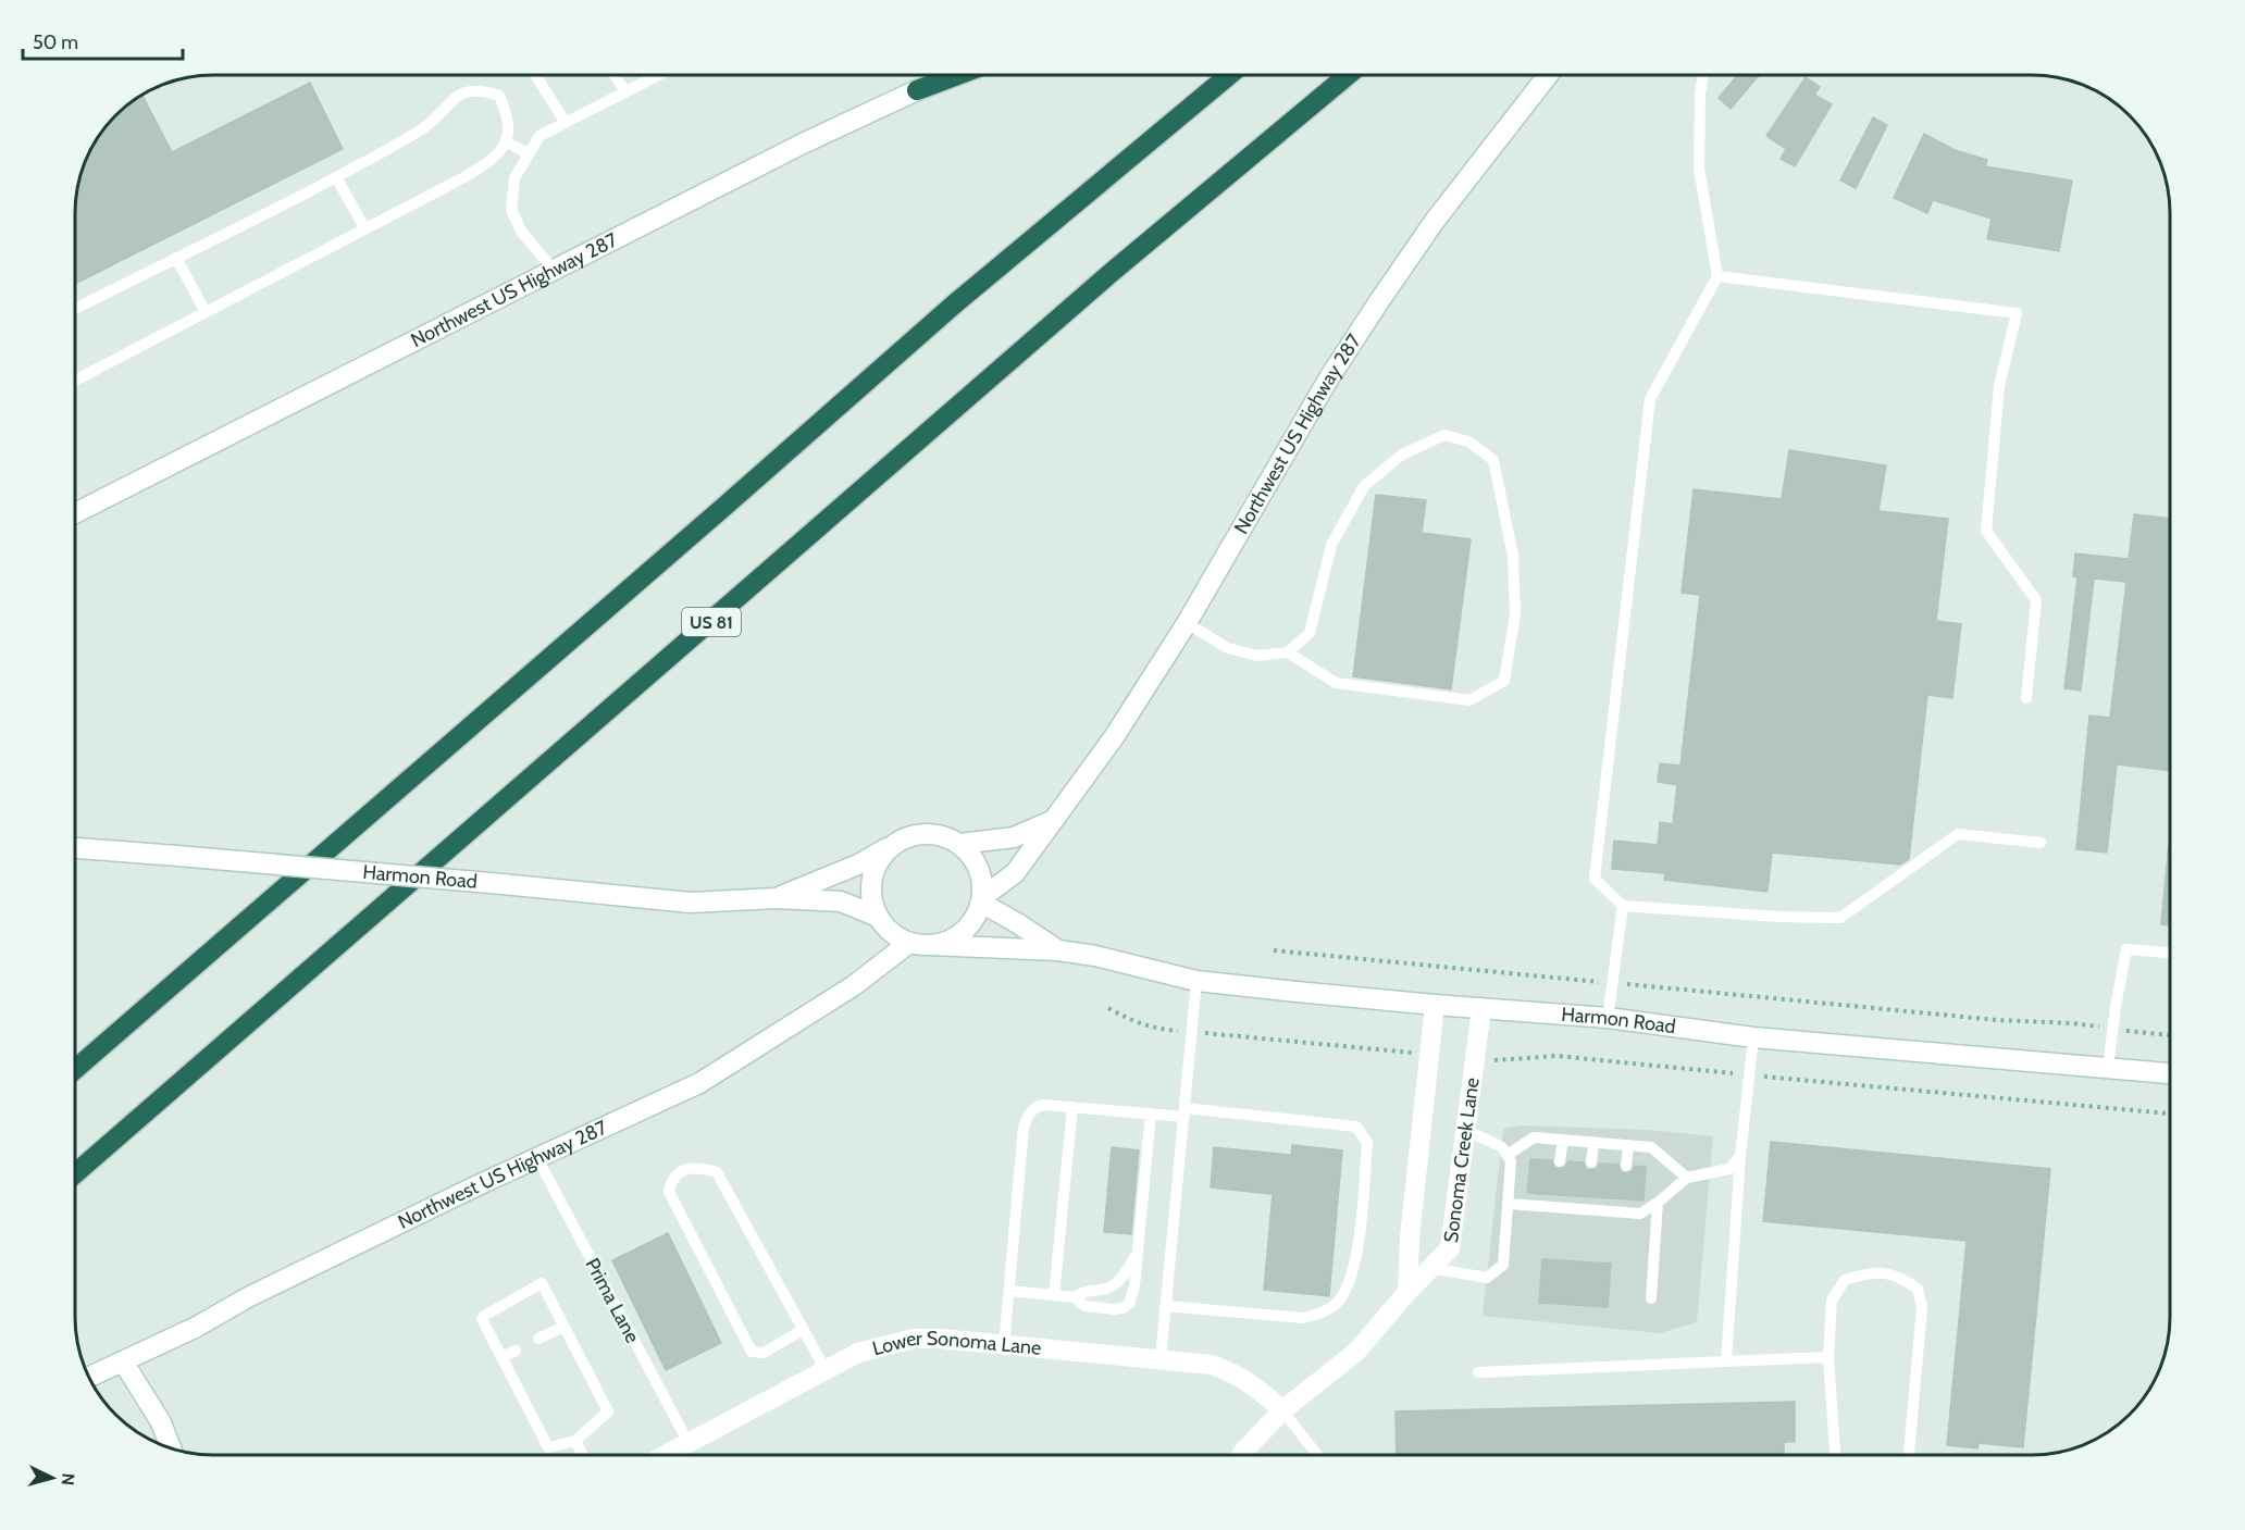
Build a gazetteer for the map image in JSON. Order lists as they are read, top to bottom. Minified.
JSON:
{"streets":{"highway":["US 81"],"main road":["Northwest US Highway 287","Harmon Road","Sonoma Creek Lane","Lower Sonoma Lane"],"lane":["Prima Lane"]},"crossings":[["Northwest US Highway 287","Harmon Road"],["Northwest US Highway 287","Prima Lane"],["Harmon Road","Sonoma Creek Lane"],["Sonoma Creek Lane","Lower Sonoma Lane"],["Prima Lane","Lower Sonoma Lane"]],"scale_bar":"50 m","north":"right"}
